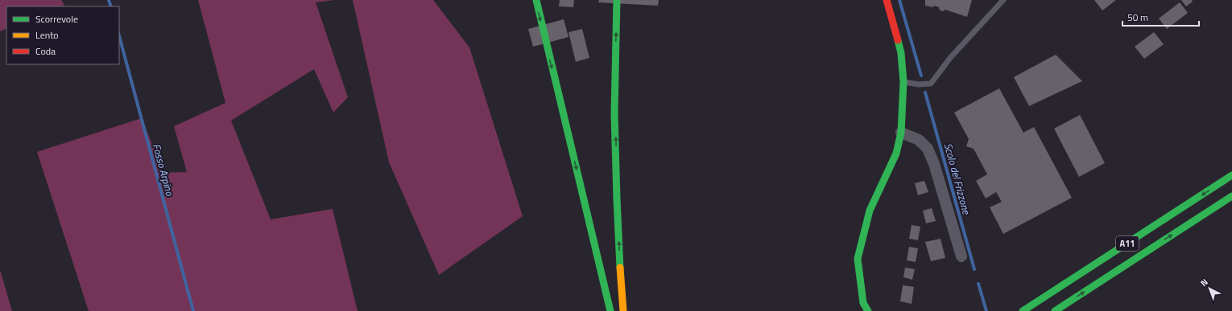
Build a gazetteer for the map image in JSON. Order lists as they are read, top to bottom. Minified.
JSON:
{"streets":{"main road":["A11"]},"water":["Fosso Arpino","Scolo del Frizzone"],"legend":["Scorrevole","Lento","Coda"],"scale_bar":"50 m","north":"top left"}
